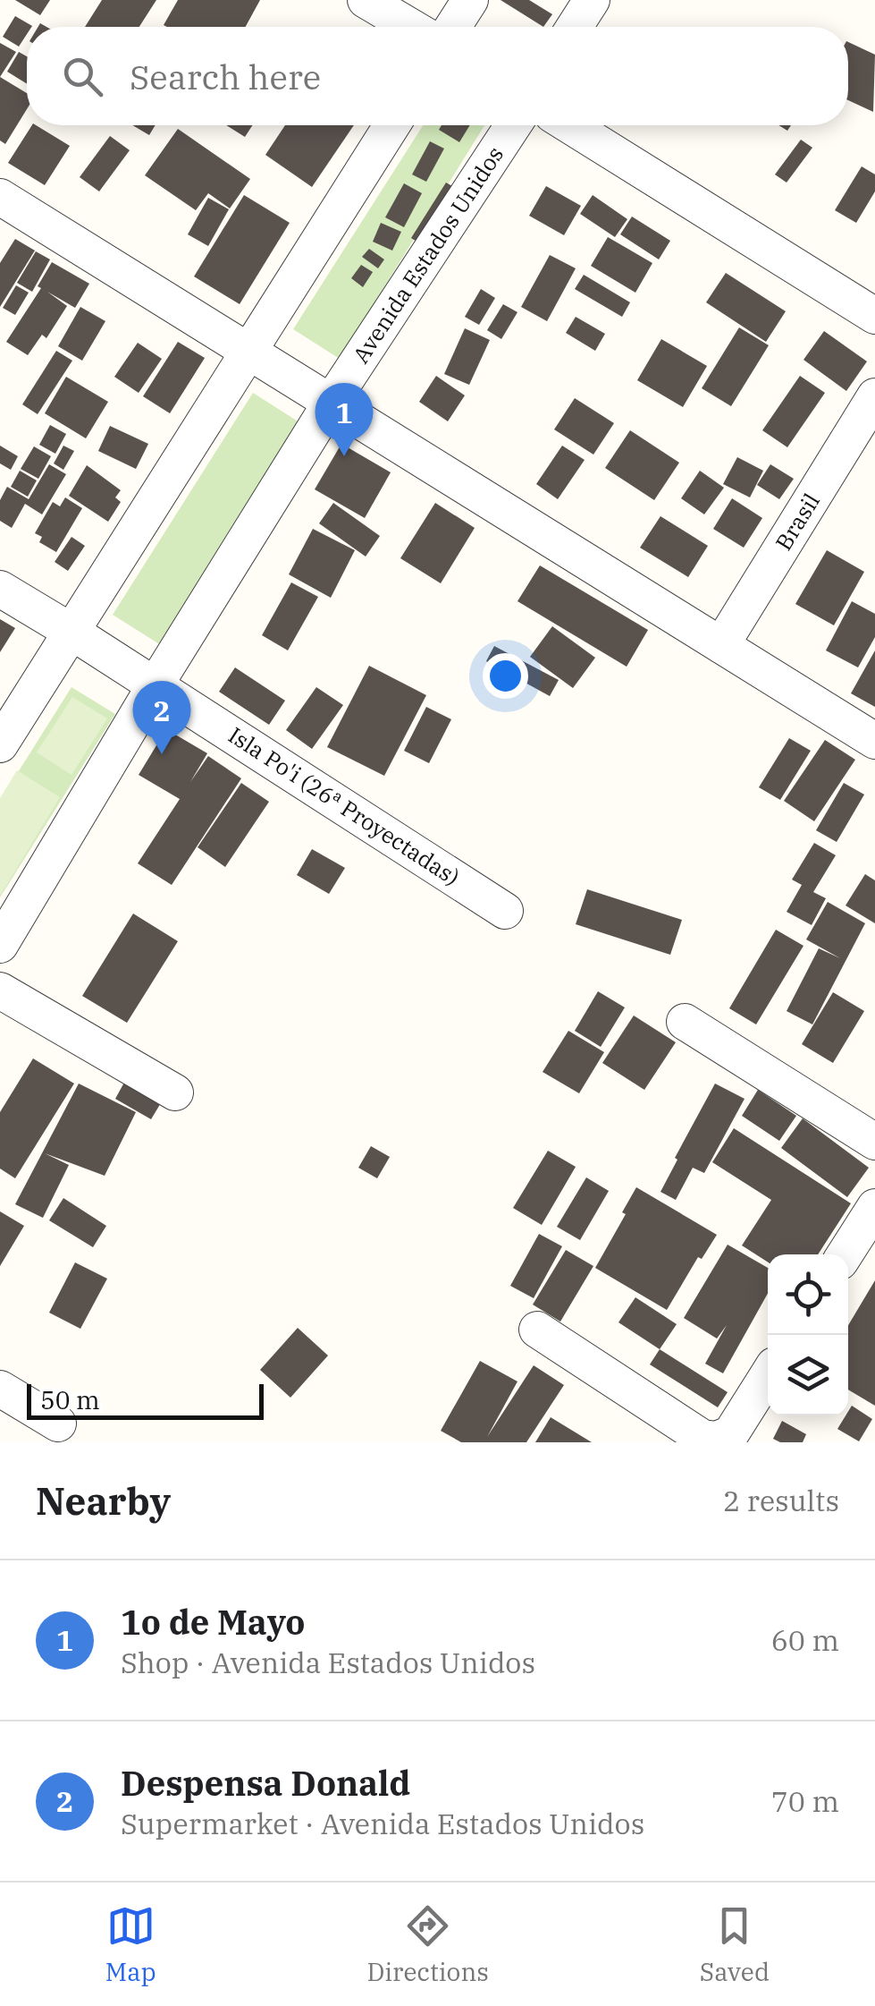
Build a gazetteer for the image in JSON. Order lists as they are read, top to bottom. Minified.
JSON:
{"streets":{"street":["Avenida Estados Unidos","Brasil","Isla Po'i (26ª Proyectadas)"]},"crossings":[["Avenida Estados Unidos","Isla Po'i (26ª Proyectadas)"]],"scale_bar":"50 m","page":{"search":"Search here","pins":["1","2"],"scale":"50 m","heading":["Nearby","2 results"],"list":[{"mark":"1","name":"1o de Mayo","note":"Shop · Avenida Estados Unidos","value":"60 m"},{"mark":"2","name":"Despensa Donald","note":"Supermarket · Avenida Estados Unidos","value":"70 m"}],"nav":["Map","Directions","Saved"]}}
